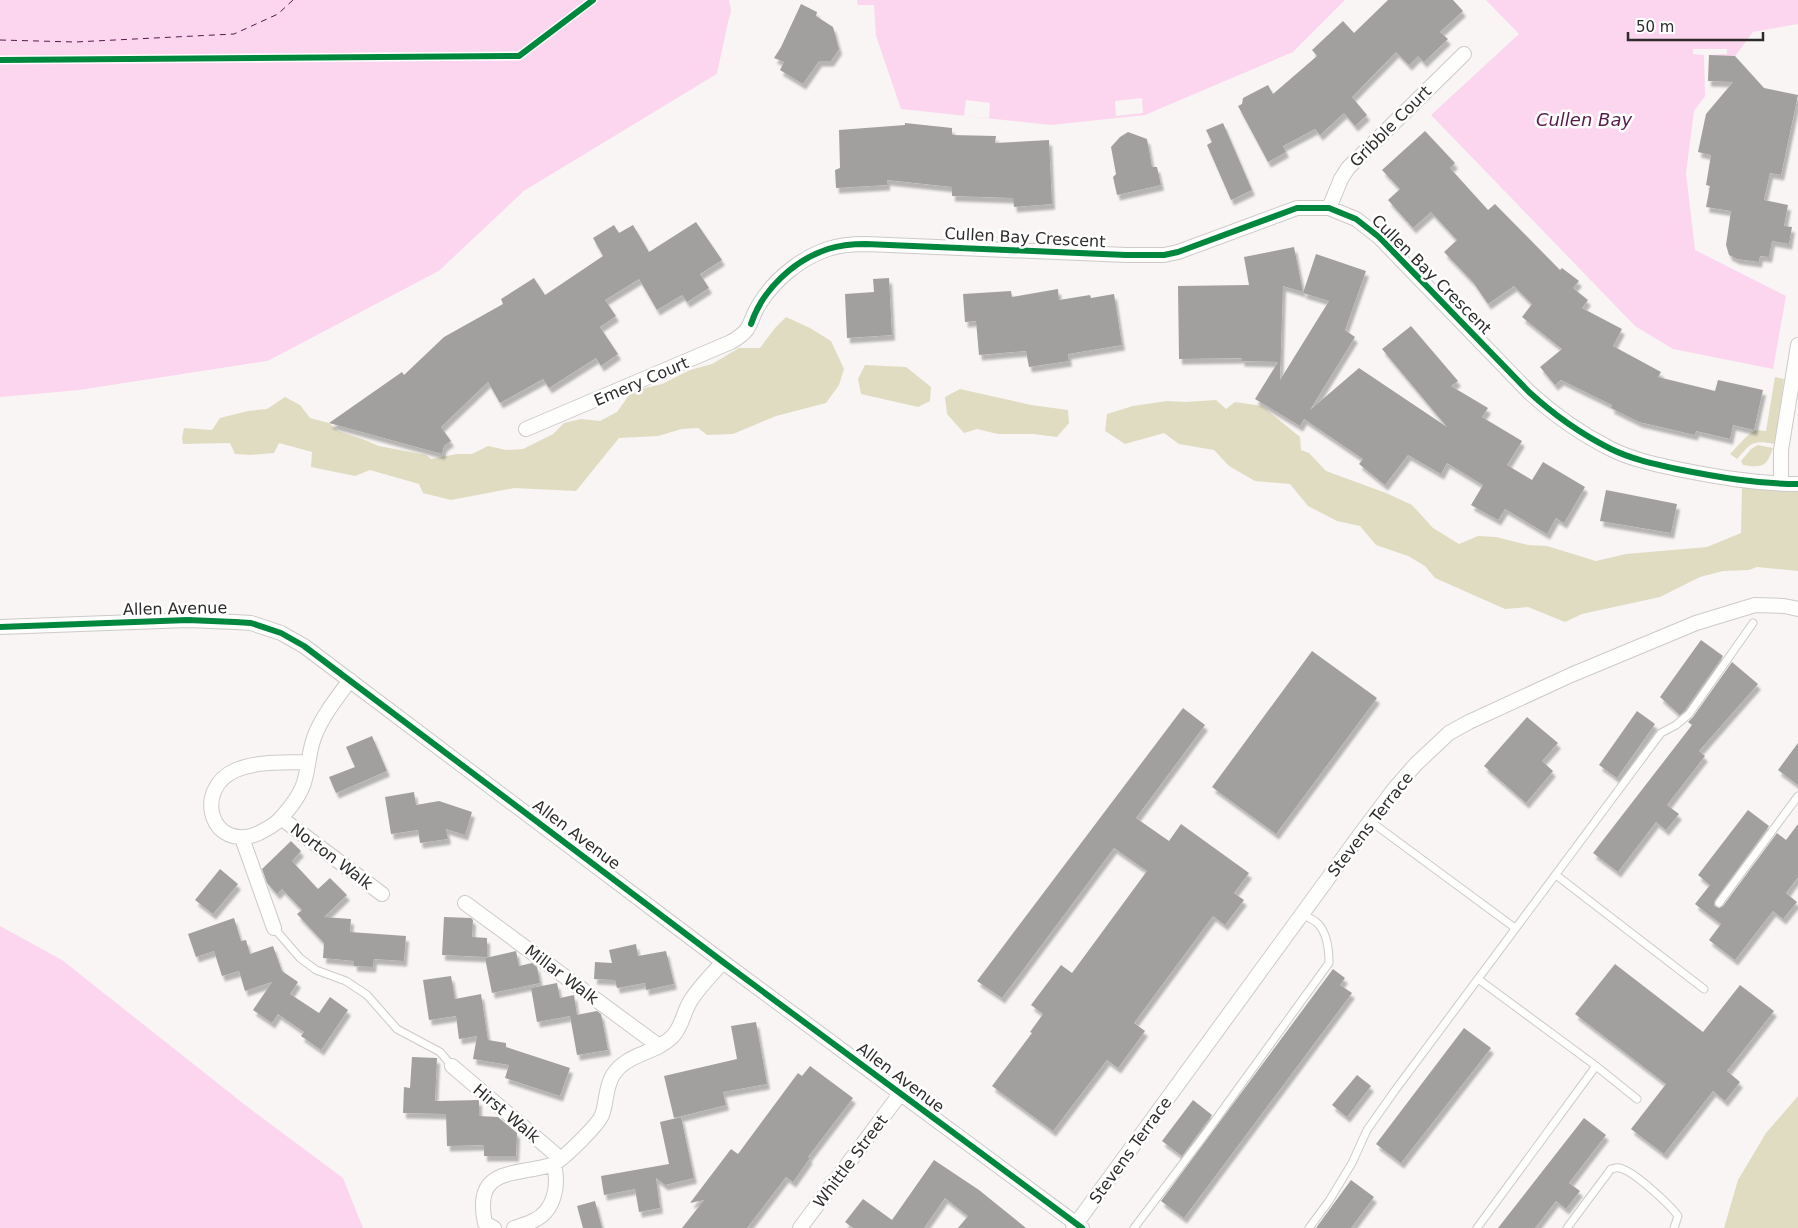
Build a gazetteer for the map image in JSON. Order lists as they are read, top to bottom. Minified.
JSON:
{"streets":{"street":["Gribble Court","Cullen Bay Crescent","Emery Court","Allen Avenue","Stevens Terrace","Norton Walk","Millar Walk","Hirst Walk","Whittle Street"]},"crossings":[["Gribble Court","Cullen Bay Crescent"],["Cullen Bay Crescent","Emery Court"],["Allen Avenue","Stevens Terrace"],["Allen Avenue","Whittle Street"]],"water":["Cullen Bay"],"scale_bar":"50 m"}
